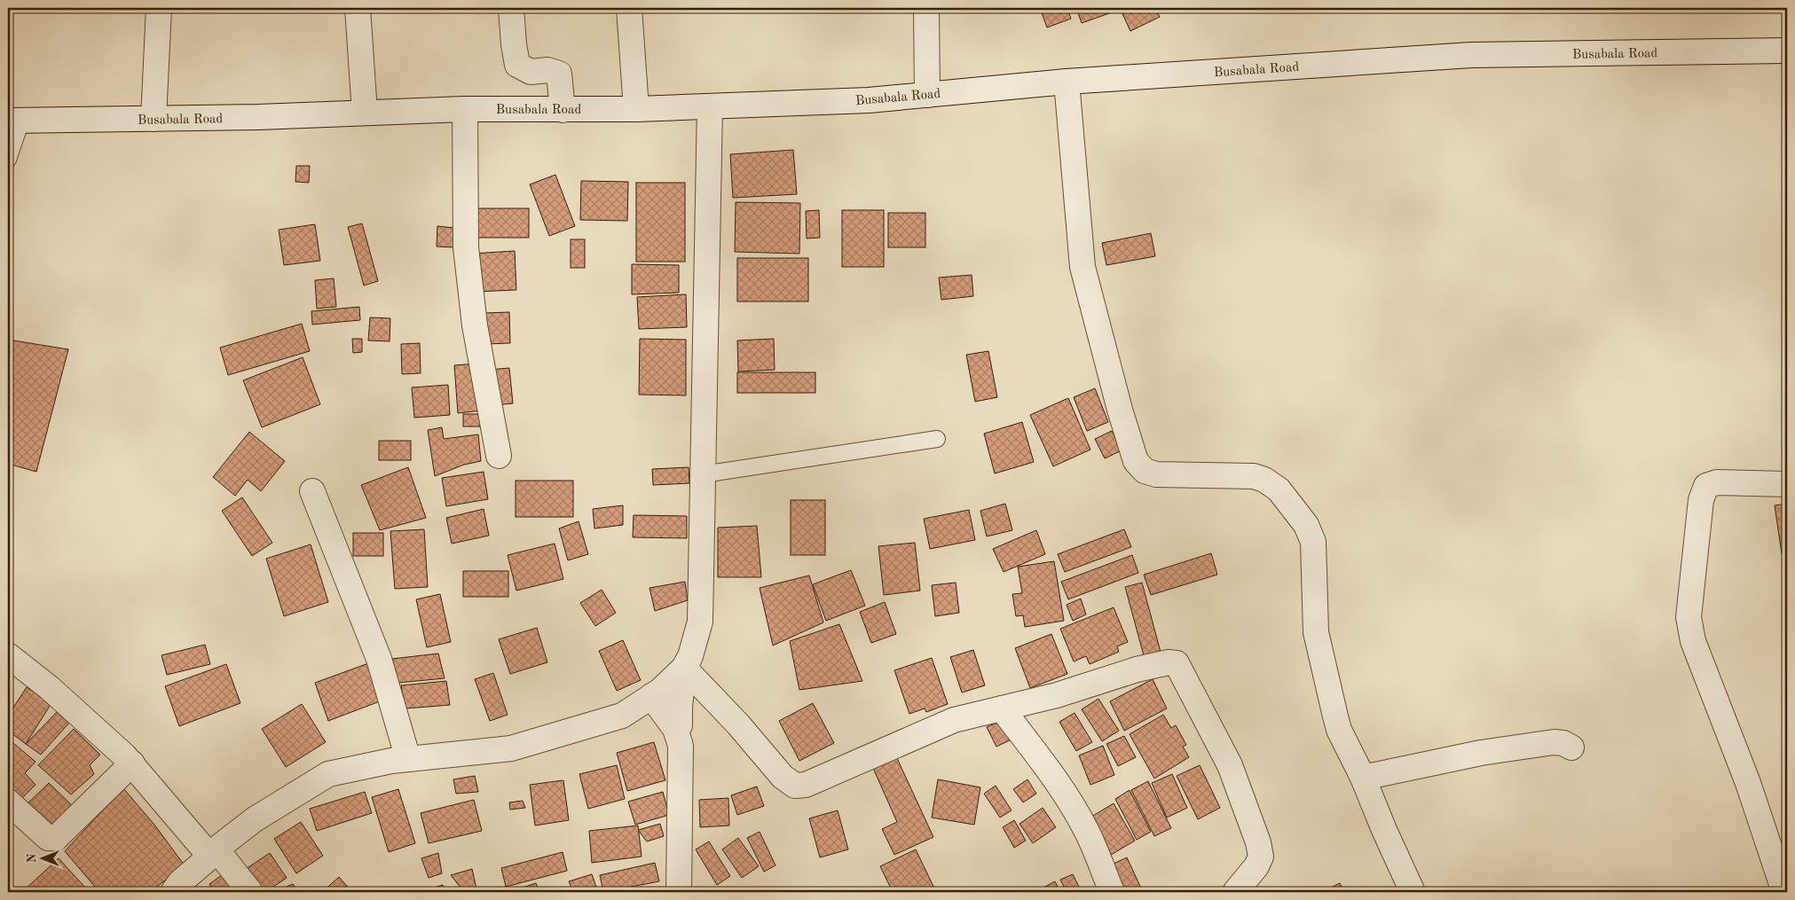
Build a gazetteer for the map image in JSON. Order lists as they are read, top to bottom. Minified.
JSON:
{"streets":{"street":["Busabala Road"]},"north":"left"}
